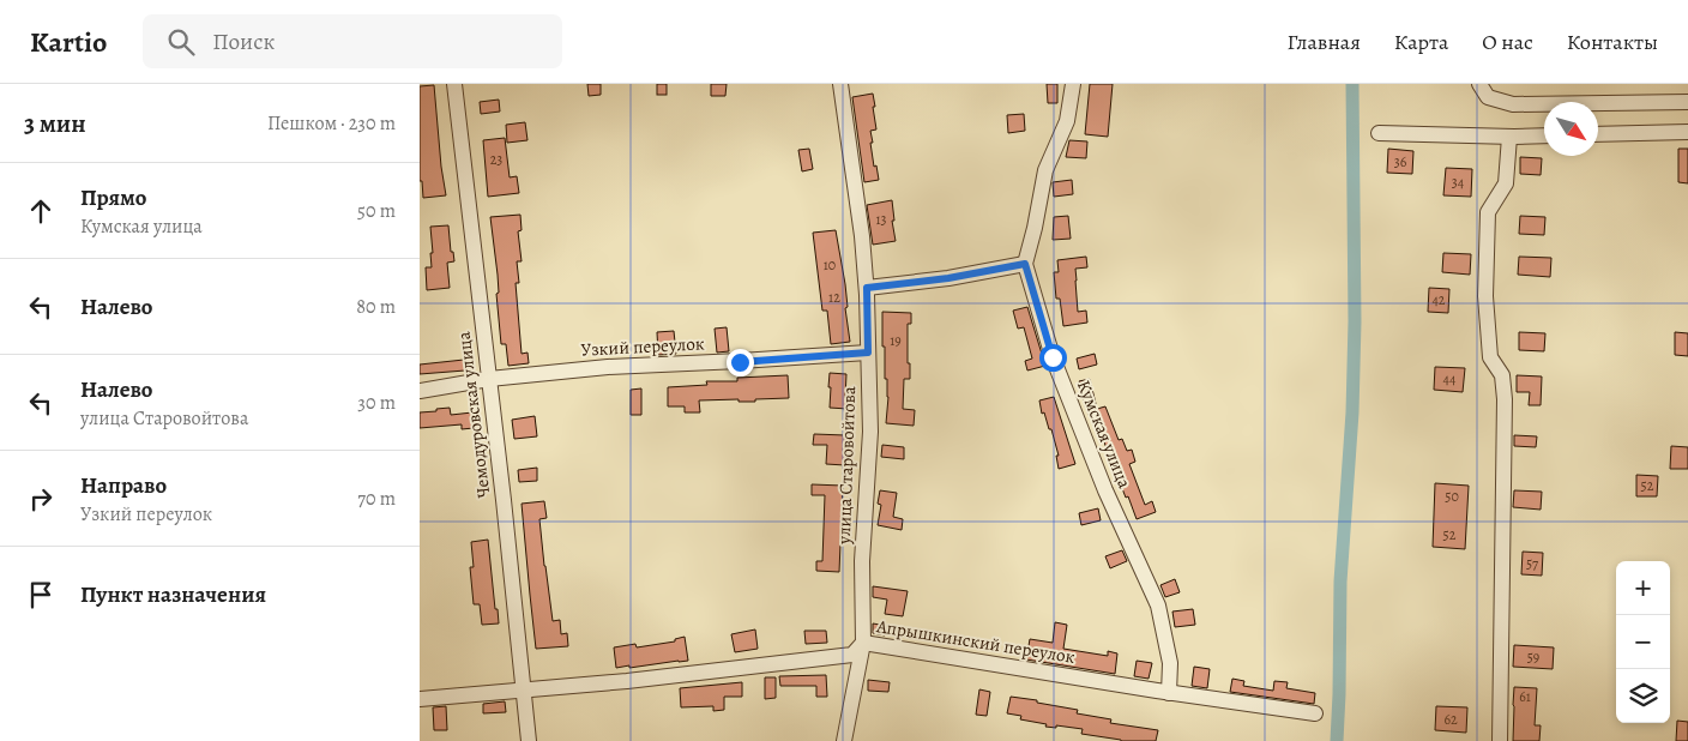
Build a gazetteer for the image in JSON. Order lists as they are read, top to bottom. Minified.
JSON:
{"streets":{"street":["Узкий переулок","Чемодуровская улица","Кумская улица","улица Старовойтова","Апрышкинский переулок"]},"crossings":[["Узкий переулок","Чемодуровская улица"],["Узкий переулок","улица Старовойтова"],["Чемодуровская улица","Апрышкинский переулок"],["Кумская улица","Апрышкинский переулок"],["улица Старовойтова","Апрышкинский переулок"]],"house_numbers":["23","36","34","13","10","12","42","19","44","52","50","52","57","59","61","62"],"north":"bottom right","page":{"header":"Kartio","search":"Поиск","nav":["Главная","Карта","О нас","Контакты"],"heading":["3 мин","Пешком · 230 m"],"list":[["Прямо","Кумская улица","50 m"],["Налево","80 m"],["Налево","улица Старовойтова","30 m"],["Направо","Узкий переулок","70 m"],"Пункт назначения"],"map_buttons":["+","−"]}}
